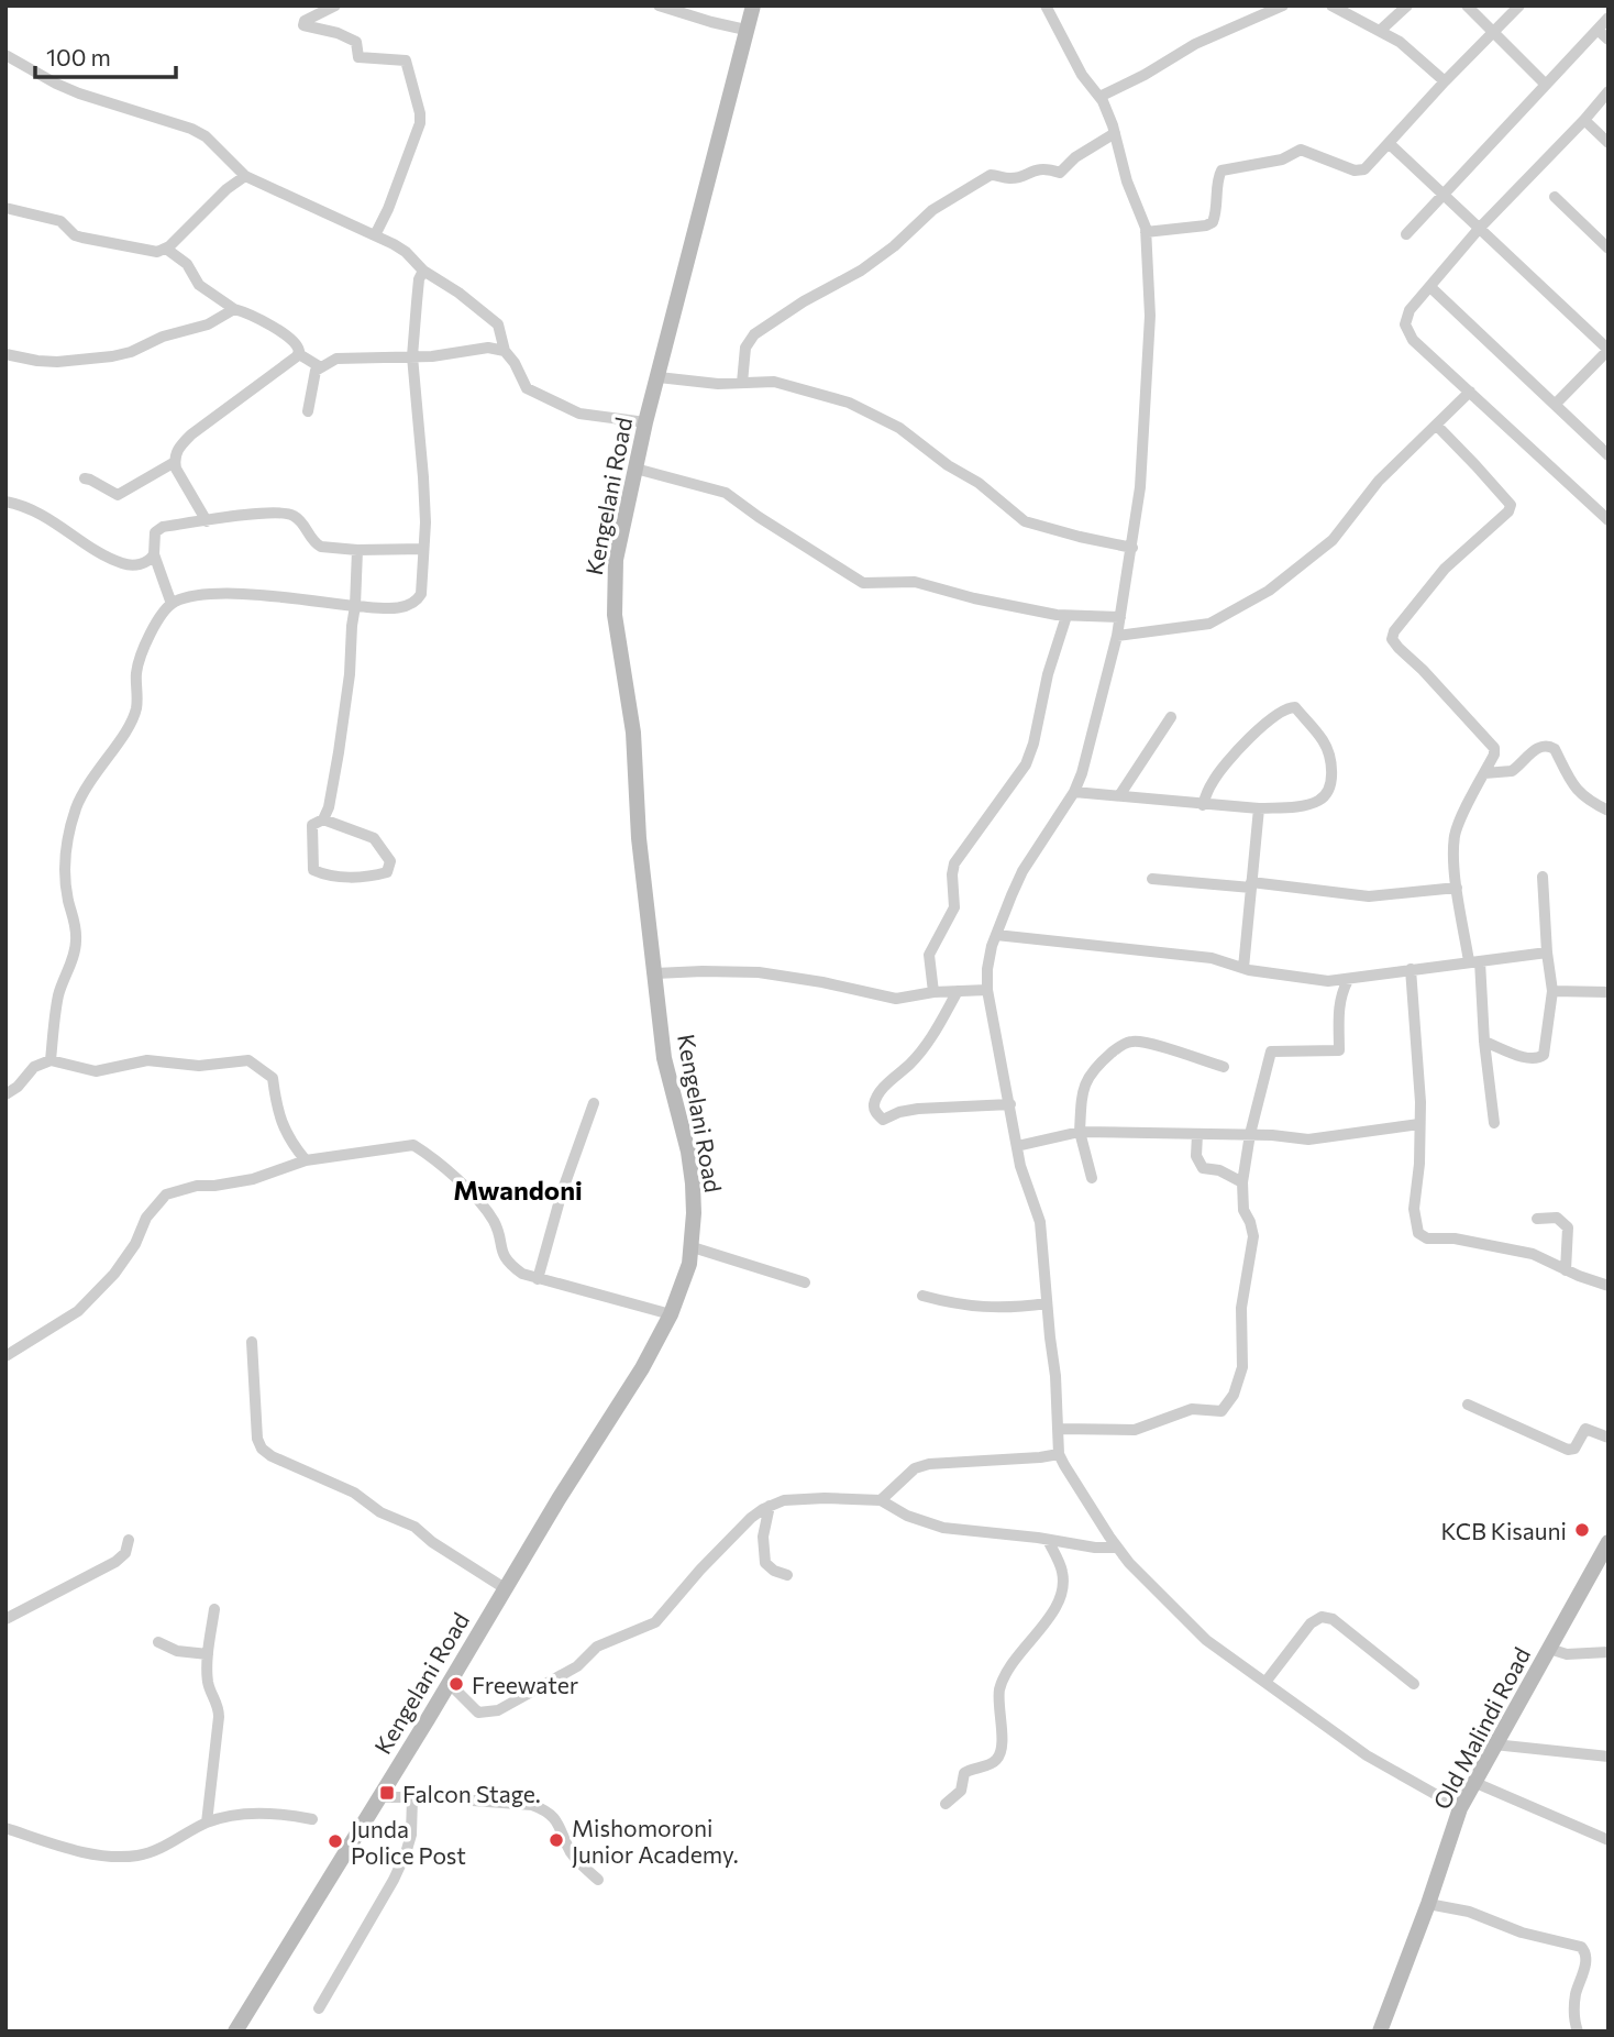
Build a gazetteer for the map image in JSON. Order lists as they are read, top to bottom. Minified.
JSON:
{"streets":{"main road":["Kengelani Road","Old Malindi Road"]},"districts":["Mwandoni"],"places":{"other":["KCB Kisauni","Freewater","Mishomoroni Junior Academy.","Junda Police Post"],"transit":["Falcon Stage."]},"scale_bar":"100 m"}
